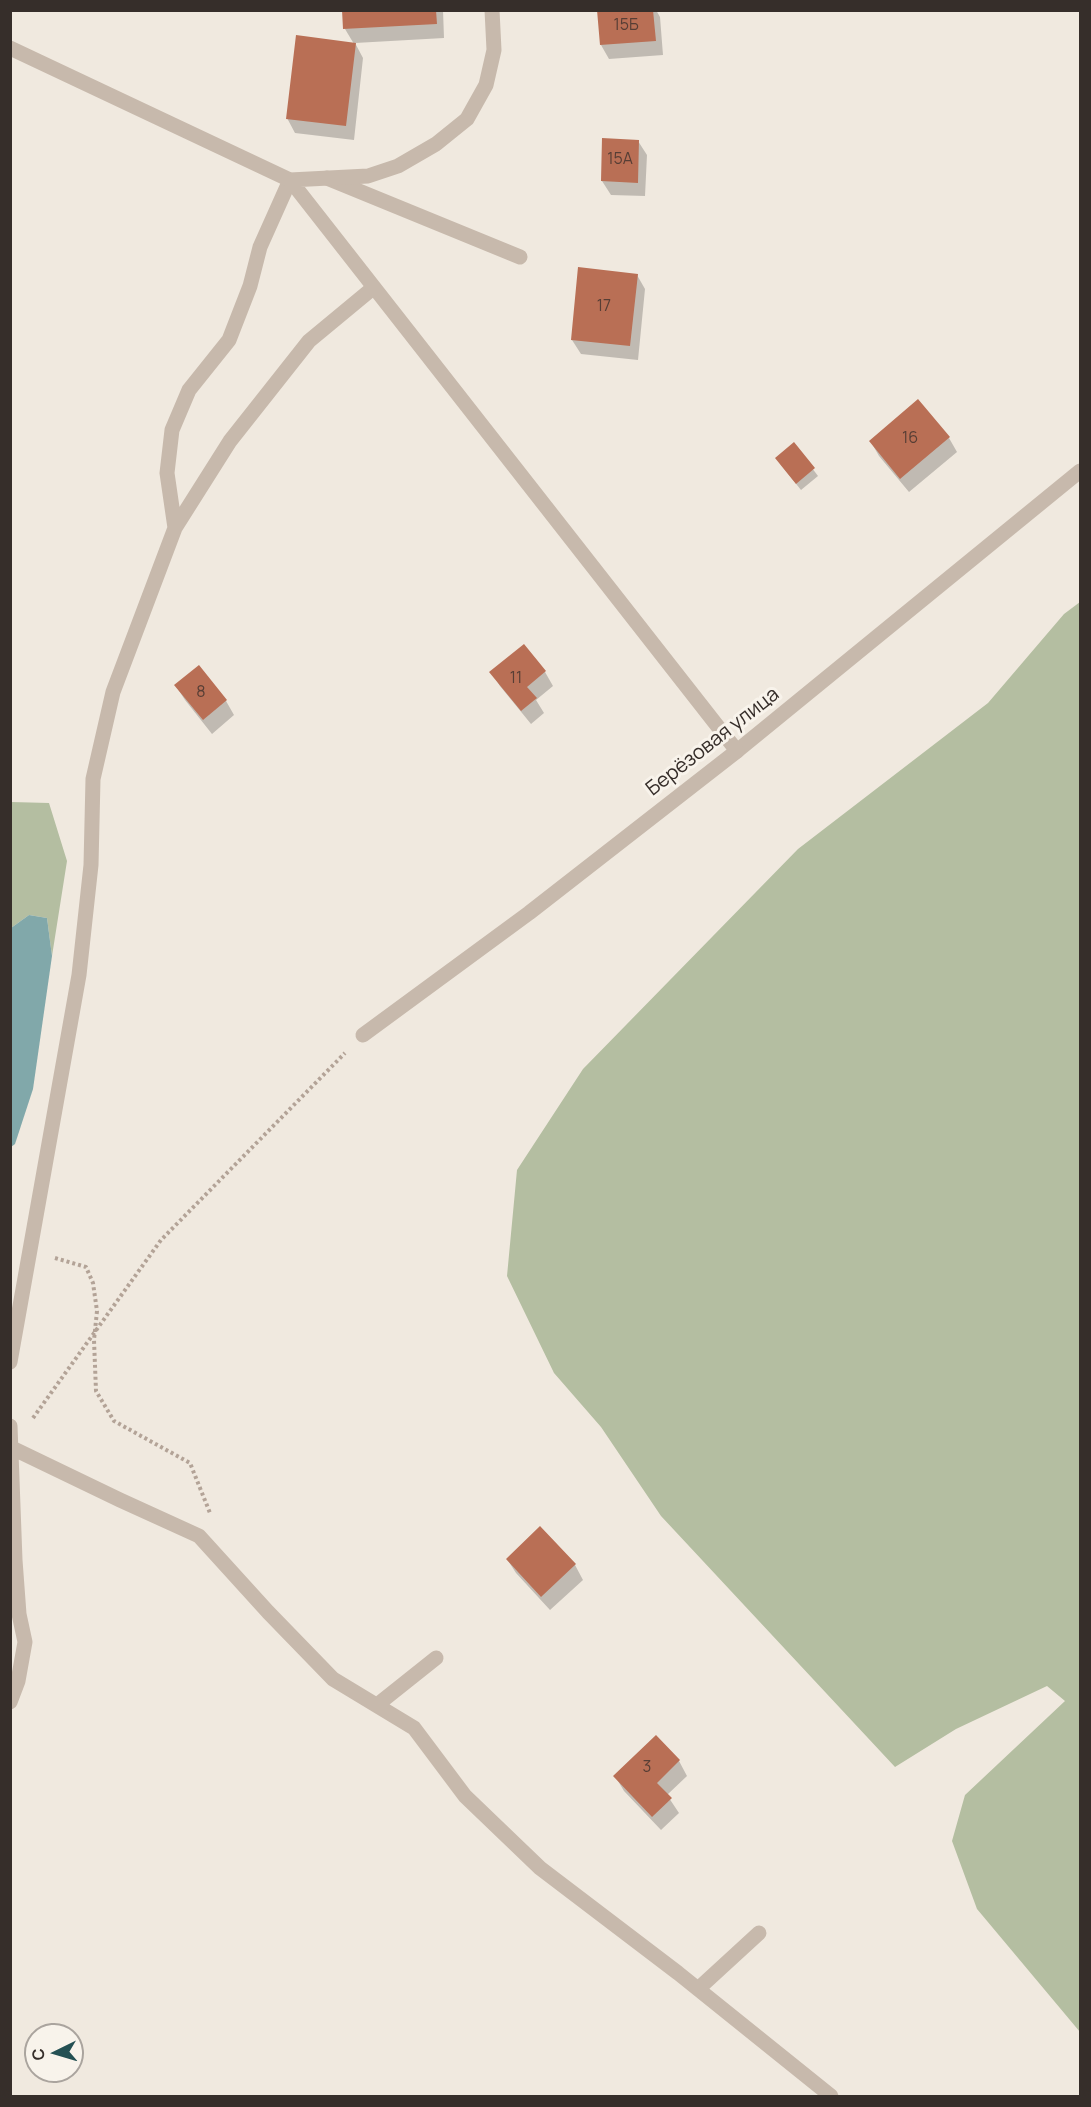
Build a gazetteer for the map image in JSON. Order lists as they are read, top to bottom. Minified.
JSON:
{"streets":{"street":["Берёзовая улица"]},"house_numbers":["15Б","15А","17","16","11","8","3"],"north":"left"}
